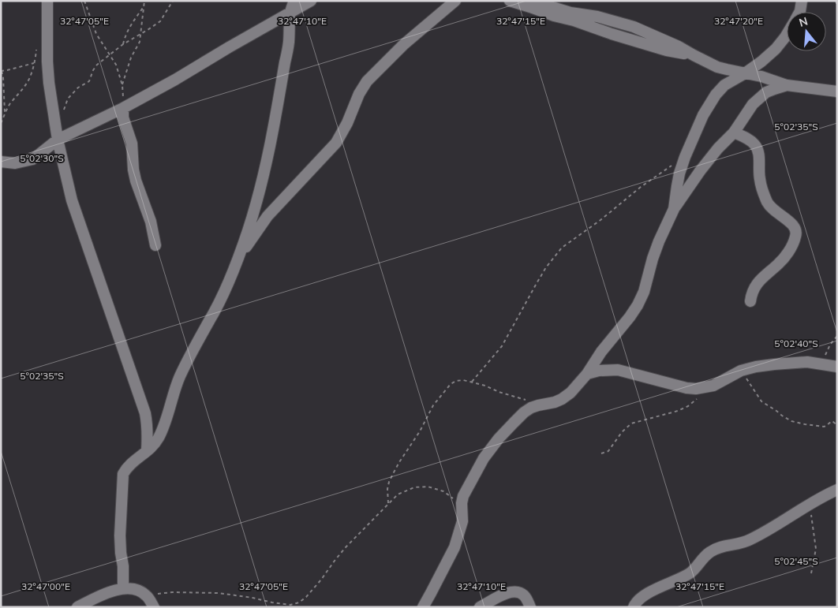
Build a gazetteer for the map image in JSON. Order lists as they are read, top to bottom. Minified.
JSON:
{"north":"top","coordinates":["32°47'05\"E","32°47'10\"E","32°47'15\"E","32°47'20\"E","5°02'35\"S","5°02'30\"S","5°02'40\"S","5°02'45\"S","32°47'00\"E"]}
